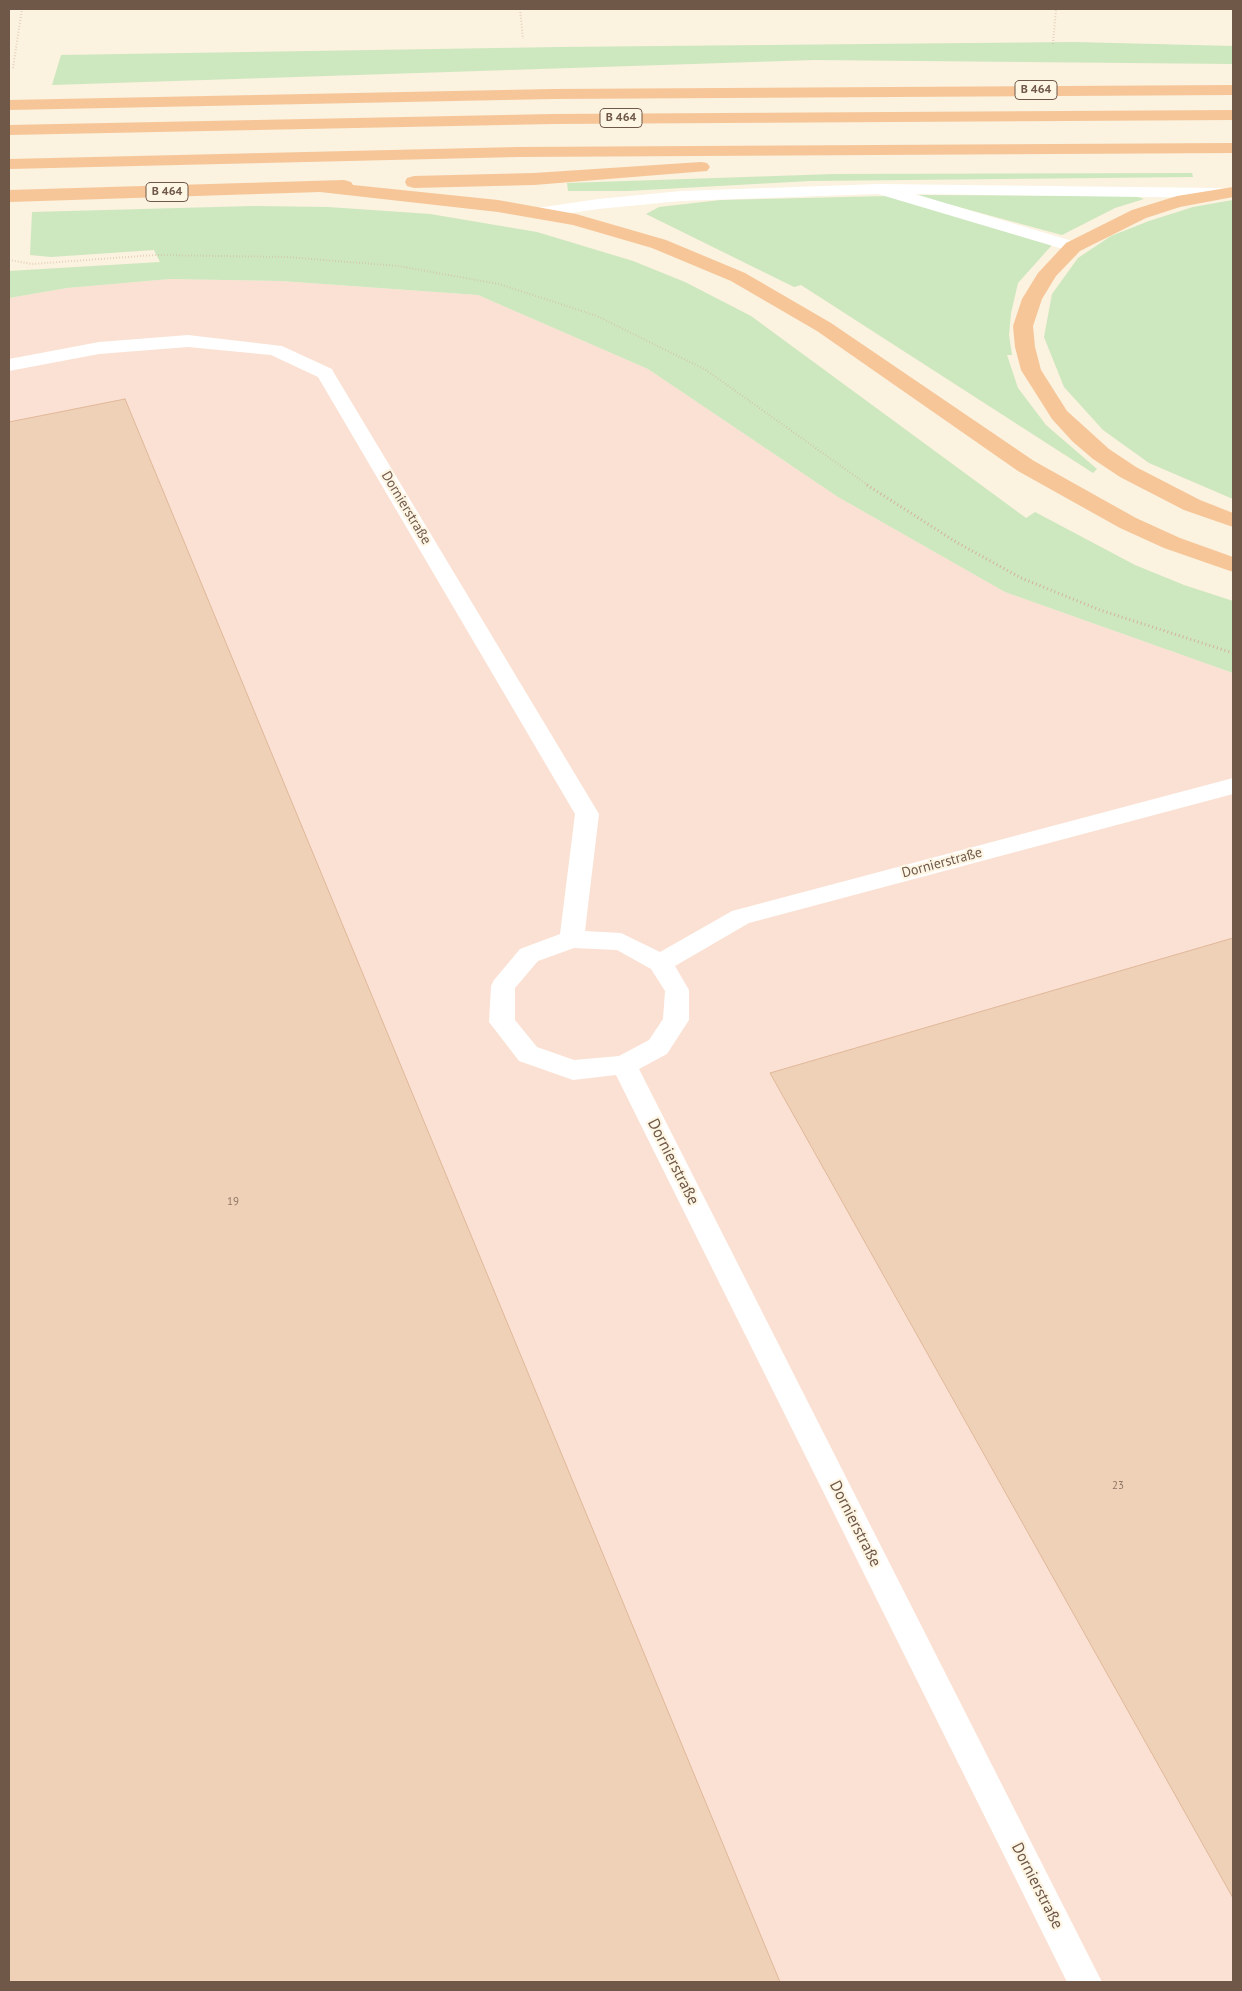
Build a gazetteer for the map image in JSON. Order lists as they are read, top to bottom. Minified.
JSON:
{"streets":{"highway":["B 464"],"lane":["Dornierstraße"]},"house_numbers":["19","23"]}
